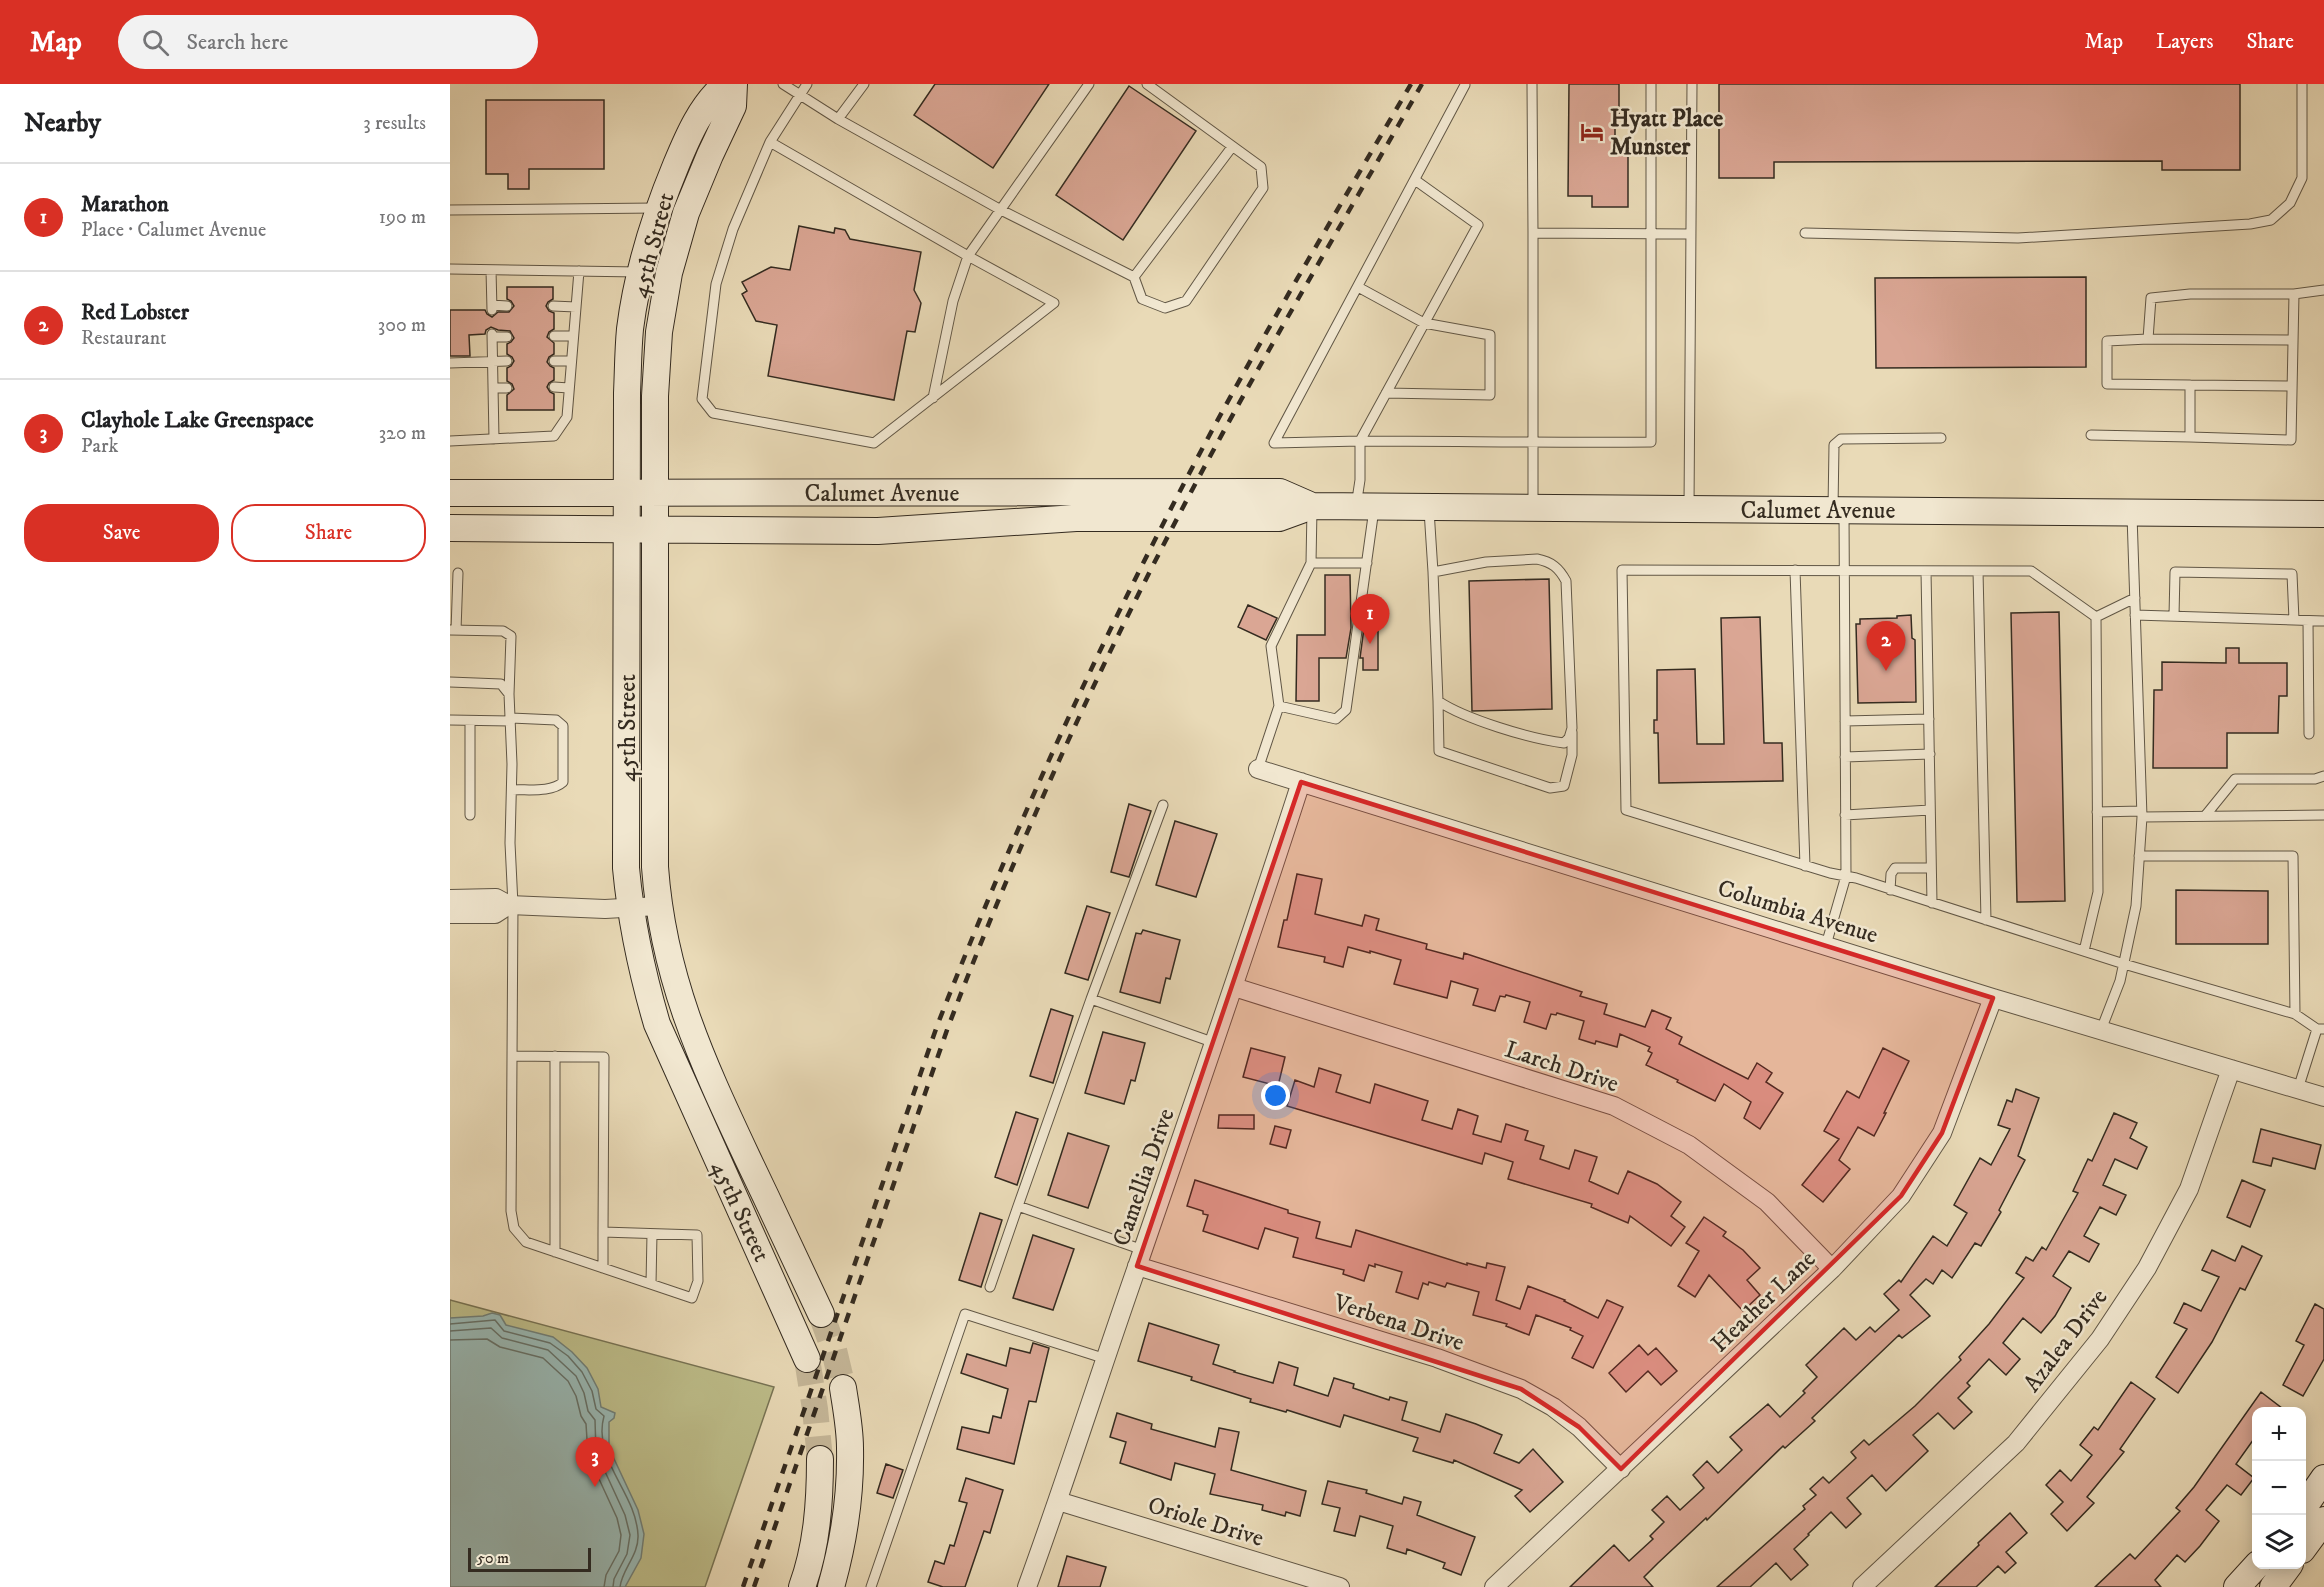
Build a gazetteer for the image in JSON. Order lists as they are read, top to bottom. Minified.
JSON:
{"streets":{"main road":["45th Street","Calumet Avenue"],"street":["Columbia Avenue","Larch Drive","Camellia Drive","Heather Lane","Verbena Drive","Azalea Drive","Oriole Drive"]},"crossings":[["45th Street","Calumet Avenue"],["Columbia Avenue","Camellia Drive"],["Columbia Avenue","Heather Lane"],["Columbia Avenue","Azalea Drive"],["Larch Drive","Camellia Drive"],["Larch Drive","Heather Lane"],["Camellia Drive","Verbena Drive"],["Camellia Drive","Oriole Drive"],["Heather Lane","Verbena Drive"]],"places":{"hotel":["Hyatt Place Munster"]},"scale_bar":"50 m","page":{"header":"Map","search":"Search here","nav":["Map","Layers","Share"],"heading":["Nearby","3 results"],"list":[{"mark":"1","name":"Marathon","note":"Place · Calumet Avenue","value":"190 m"},{"mark":"2","name":"Red Lobster","note":"Restaurant","value":"300 m"},{"mark":"3","name":"Clayhole Lake Greenspace","note":"Park","value":"320 m"}],"buttons":["Save","Share"],"pins":["1","2","3"],"map_buttons":["+","−"],"scale":"50 m"}}
